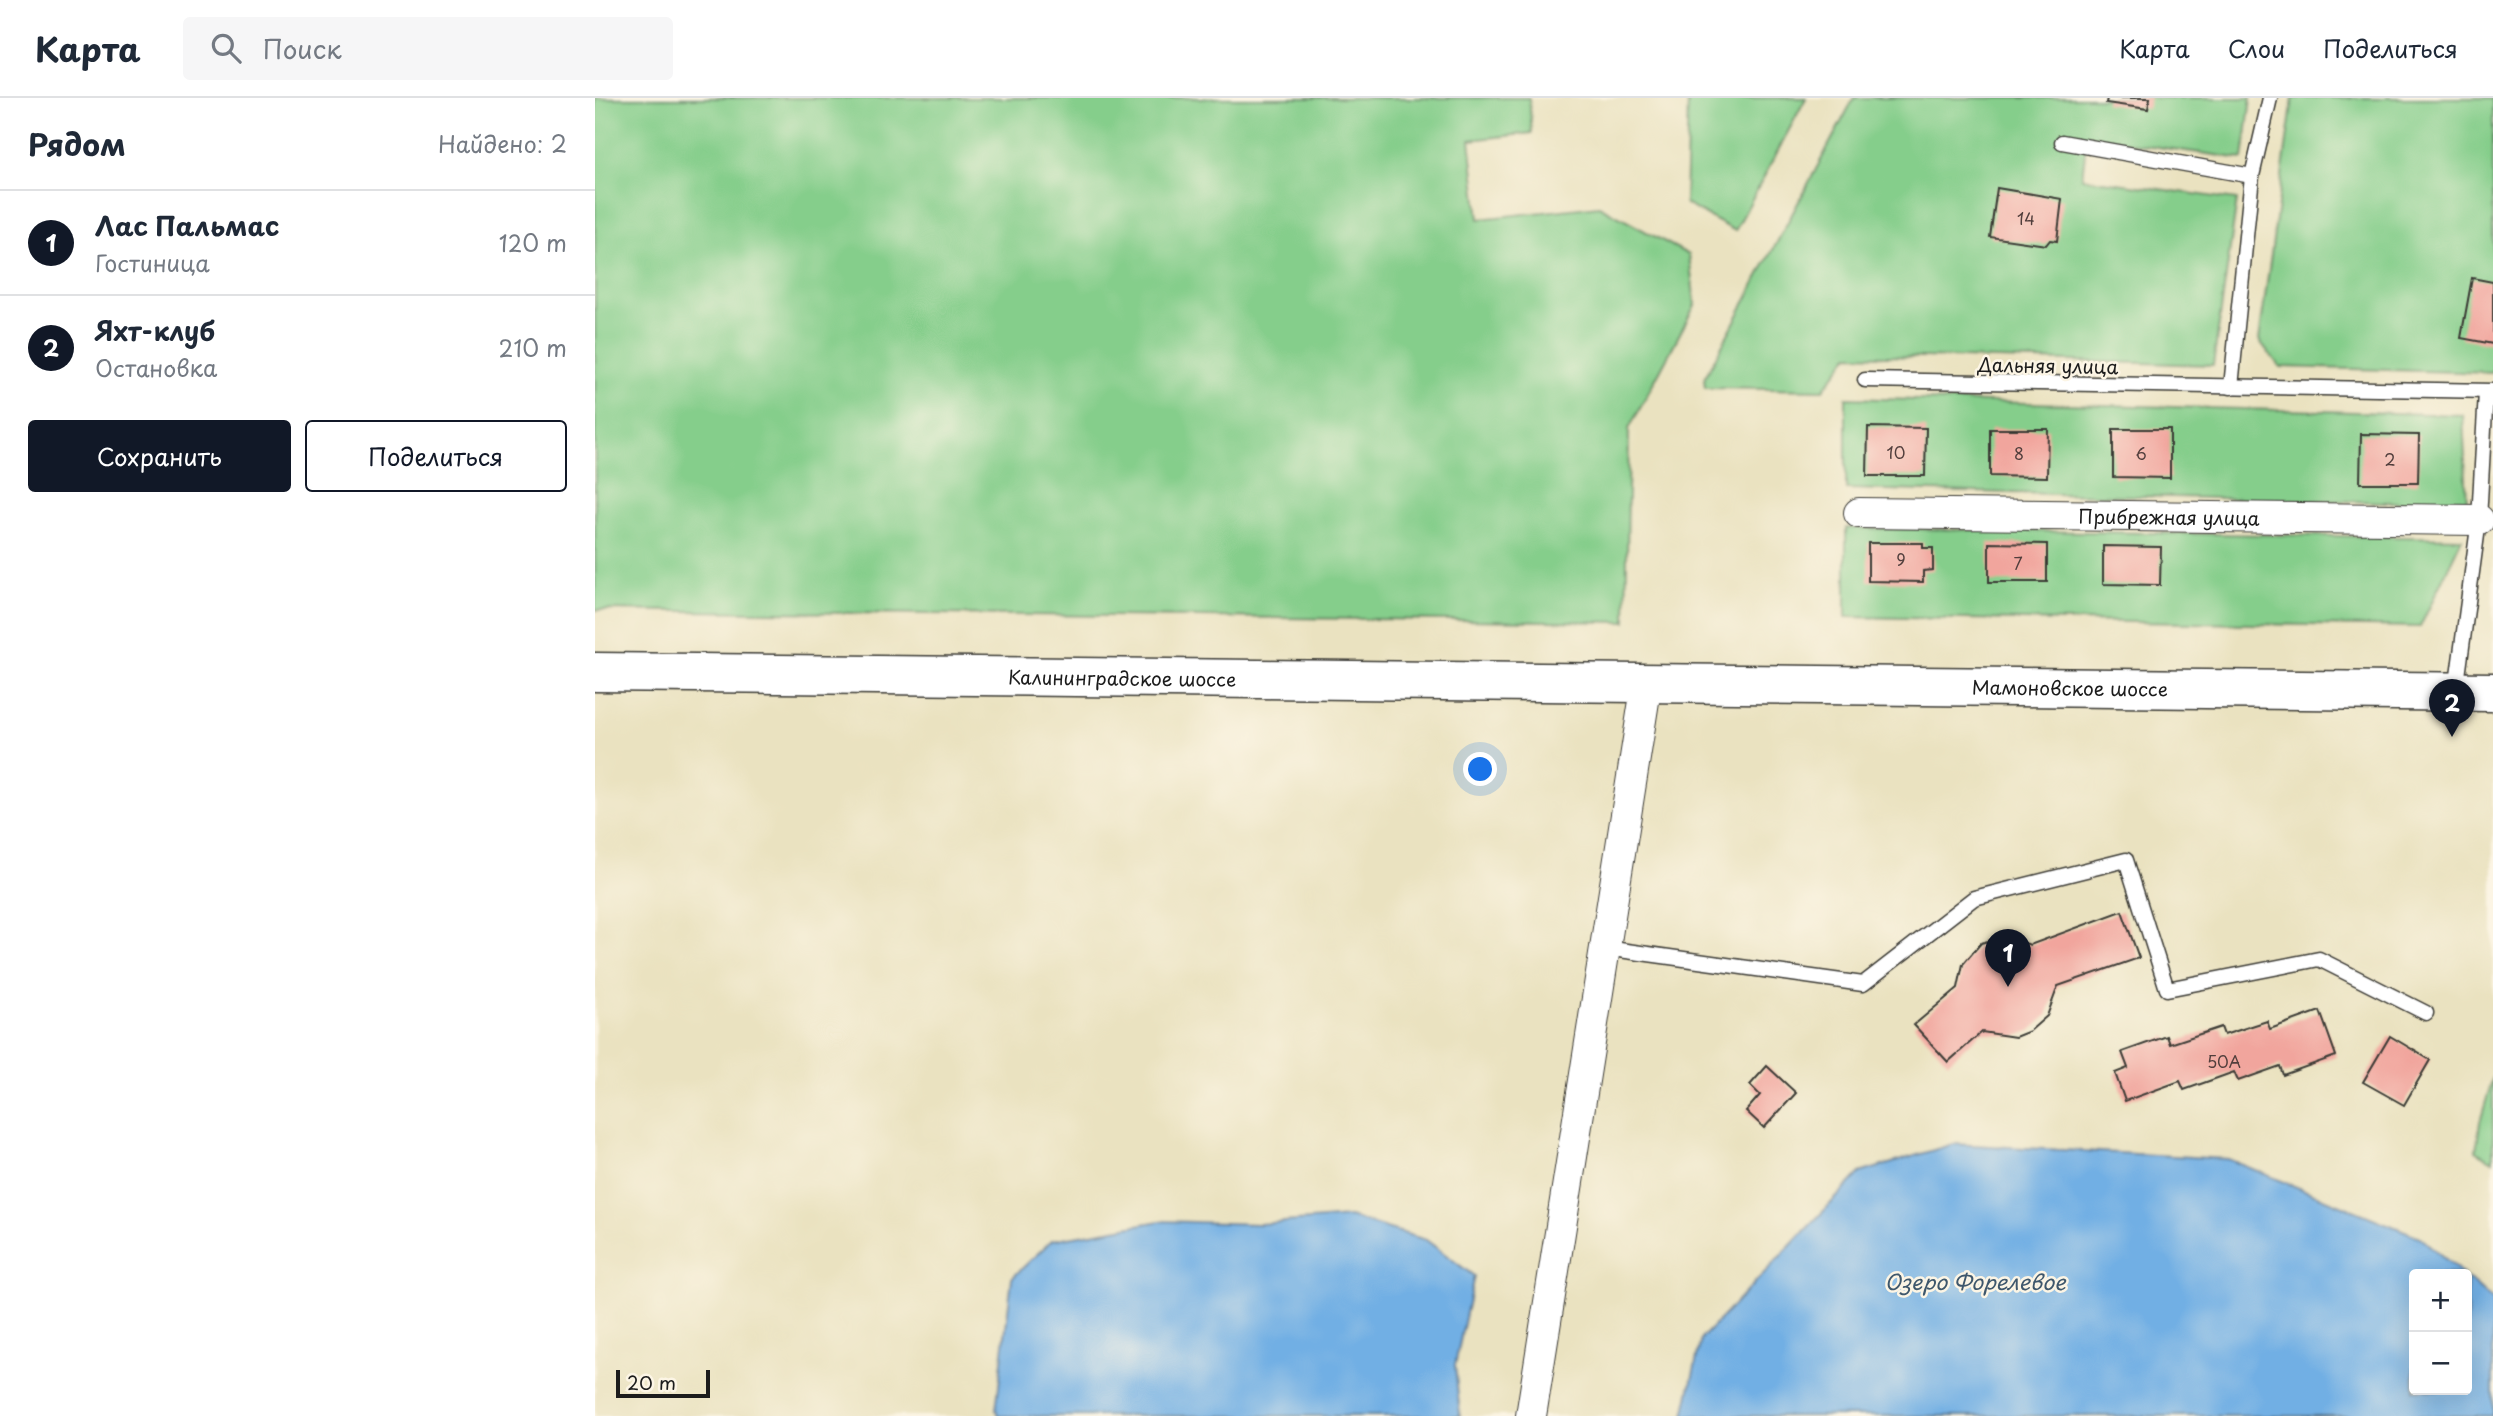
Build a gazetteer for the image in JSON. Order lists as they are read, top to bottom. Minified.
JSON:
{"streets":{"main road":["Калининградское шоссе","Мамоновское шоссе"],"street":["Прибрежная улица"],"lane":["Дальняя улица"]},"crossings":[["Калининградское шоссе","Мамоновское шоссе"]],"water":["Озеро Форелевое"],"house_numbers":["14","10","8","6","2","9","7","50А"],"scale_bar":"20 m","page":{"header":"Карта","search":"Поиск","nav":["Карта","Слои","Поделиться"],"heading":["Рядом","Найдено: 2"],"list":[{"mark":"1","name":"Лас Пальмас","note":"Гостиница","value":"120 m"},{"mark":"2","name":"Яхт-клуб","note":"Остановка","value":"210 m"}],"buttons":["Сохранить","Поделиться"],"pins":["2","1"],"map_buttons":["+","−"],"scale":"20 m"}}
